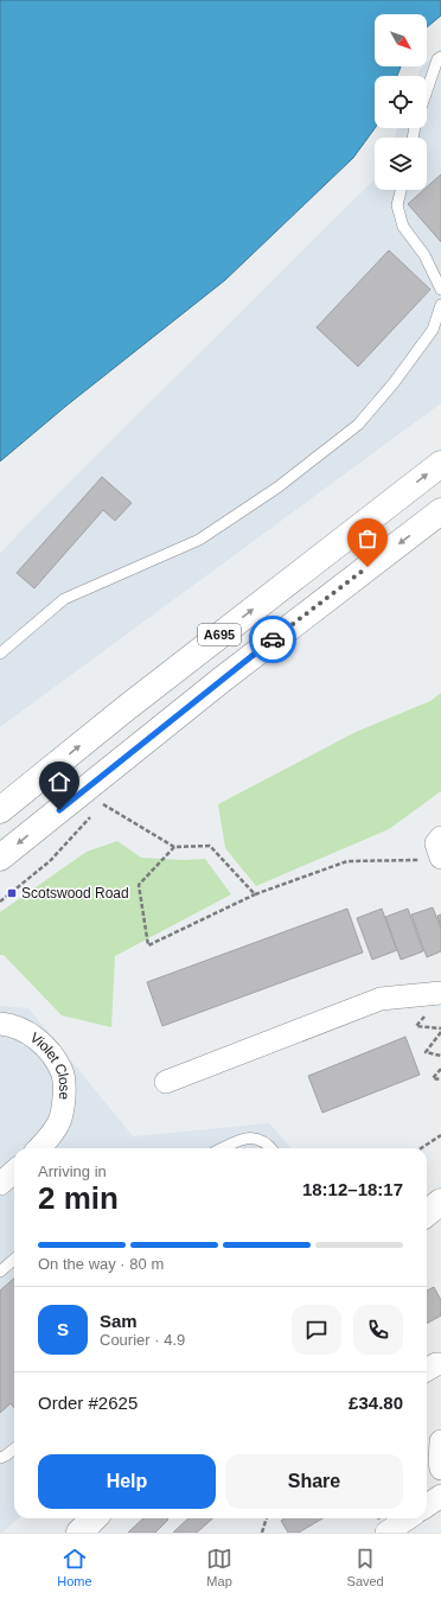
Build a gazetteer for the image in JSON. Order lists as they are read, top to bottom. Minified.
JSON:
{"streets":{"main road":["A695"],"street":["Violet Close"]},"places":{"transit":["Scotswood Road"]},"north":"bottom right","page":{"heading":["2 min","Arriving in","18:12–18:17"],"panel":["Sam","Courier · 4.9","Order #2625","£34.80"],"bar":"On the way · 80 m","round":"S","buttons":["Help","Share"],"tabs":["Home","Map","Saved"]}}
